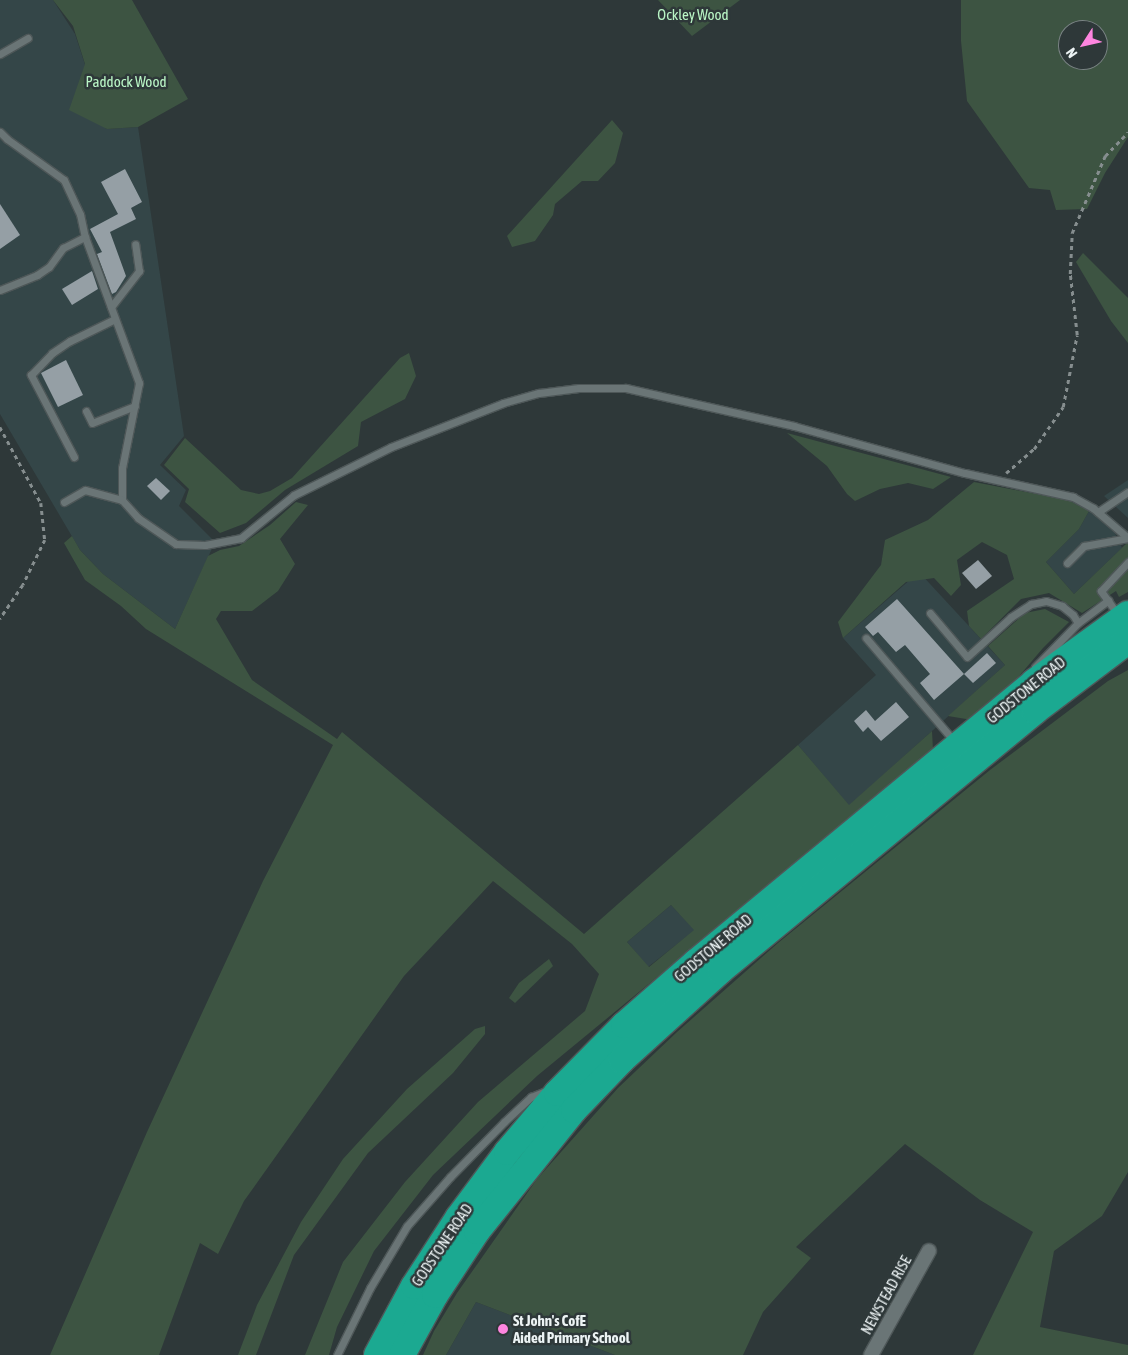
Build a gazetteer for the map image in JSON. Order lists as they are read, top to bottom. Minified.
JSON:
{"streets":{"highway":["GODSTONE ROAD"],"street":["NEWSTEAD RISE"]},"parks":["Ockley Wood","Paddock Wood"],"places":["St John's CofE Aided Primary School"],"north":"bottom left"}
